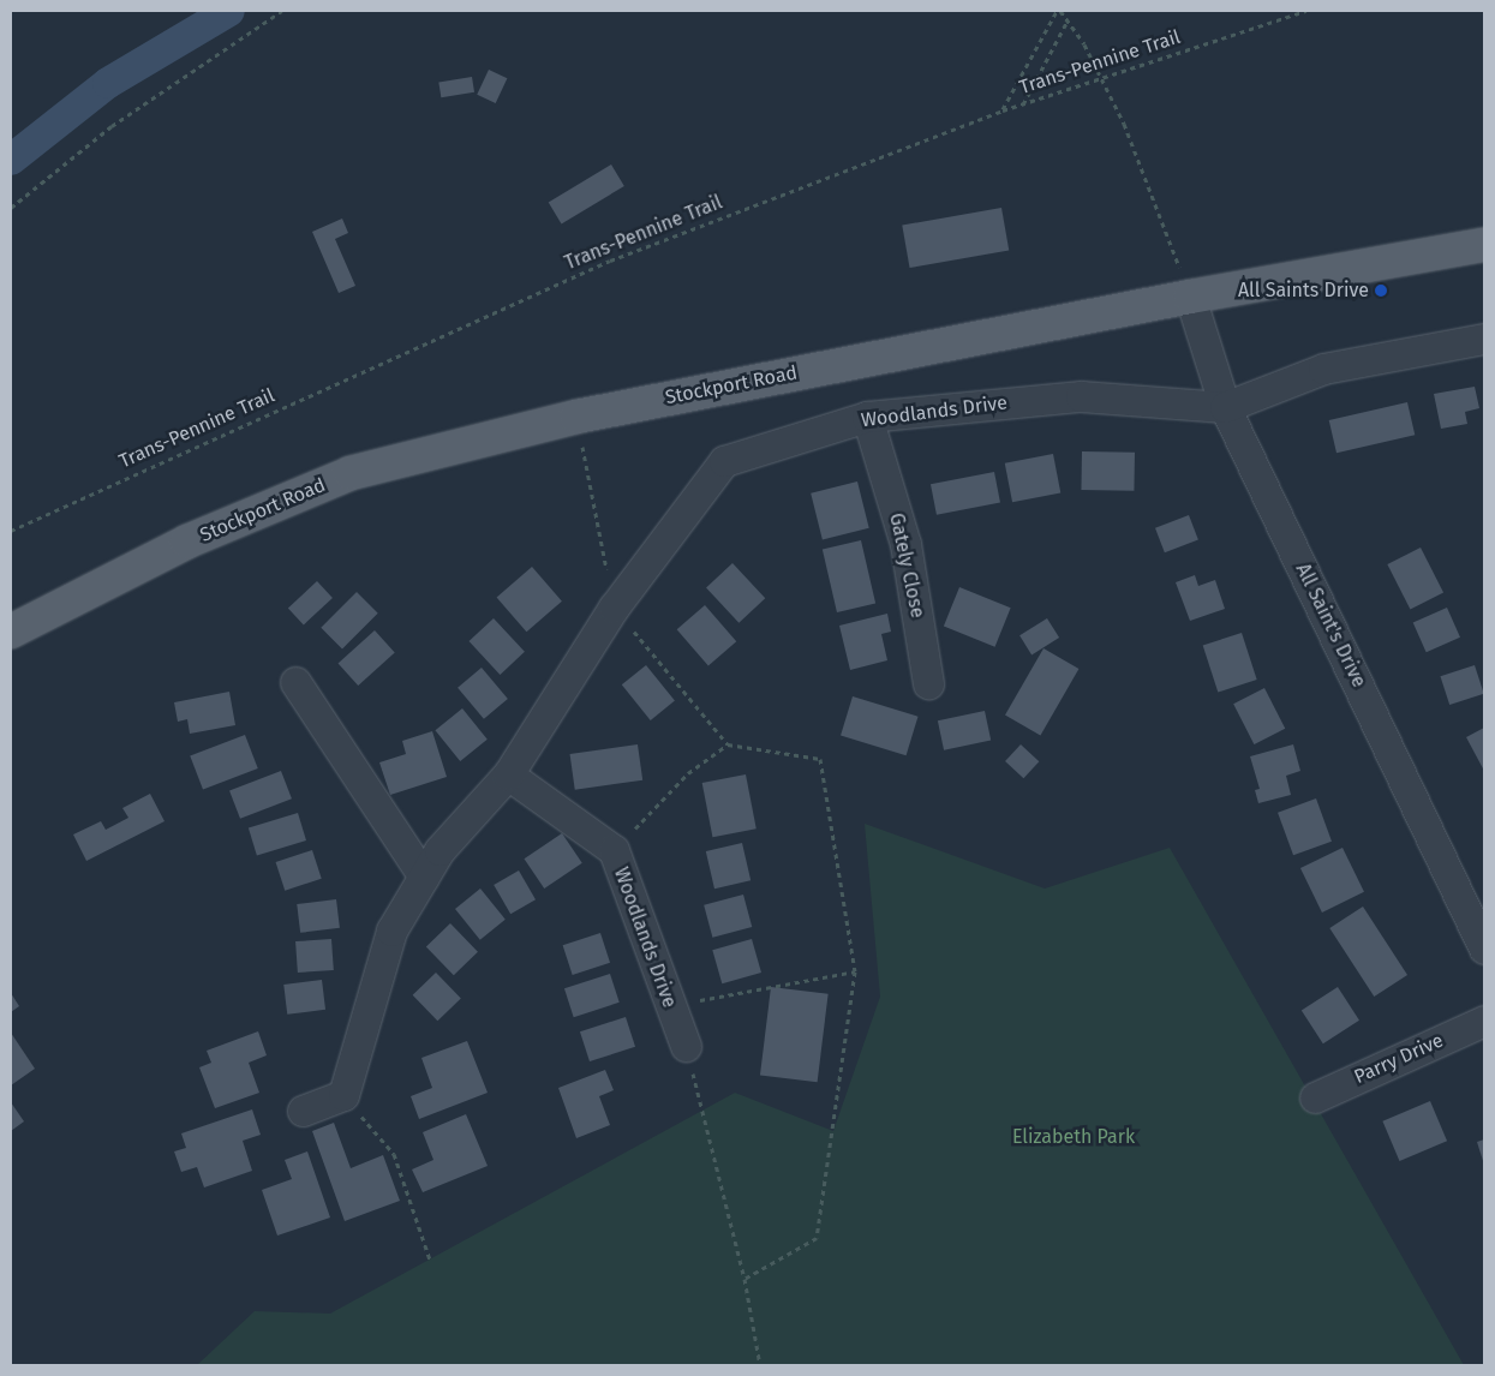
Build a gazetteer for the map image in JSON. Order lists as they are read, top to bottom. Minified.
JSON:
{"streets":{"main road":["Stockport Road"],"street":["Woodlands Drive","Gately Close","All Saint's Drive","Parry Drive"],"path":["Trans-Pennine Trail"]},"crossings":[["Stockport Road","All Saint's Drive"],["Woodlands Drive","Gately Close"],["Woodlands Drive","All Saint's Drive"]],"parks":["Elizabeth Park"],"places":["All Saints Drive"]}
